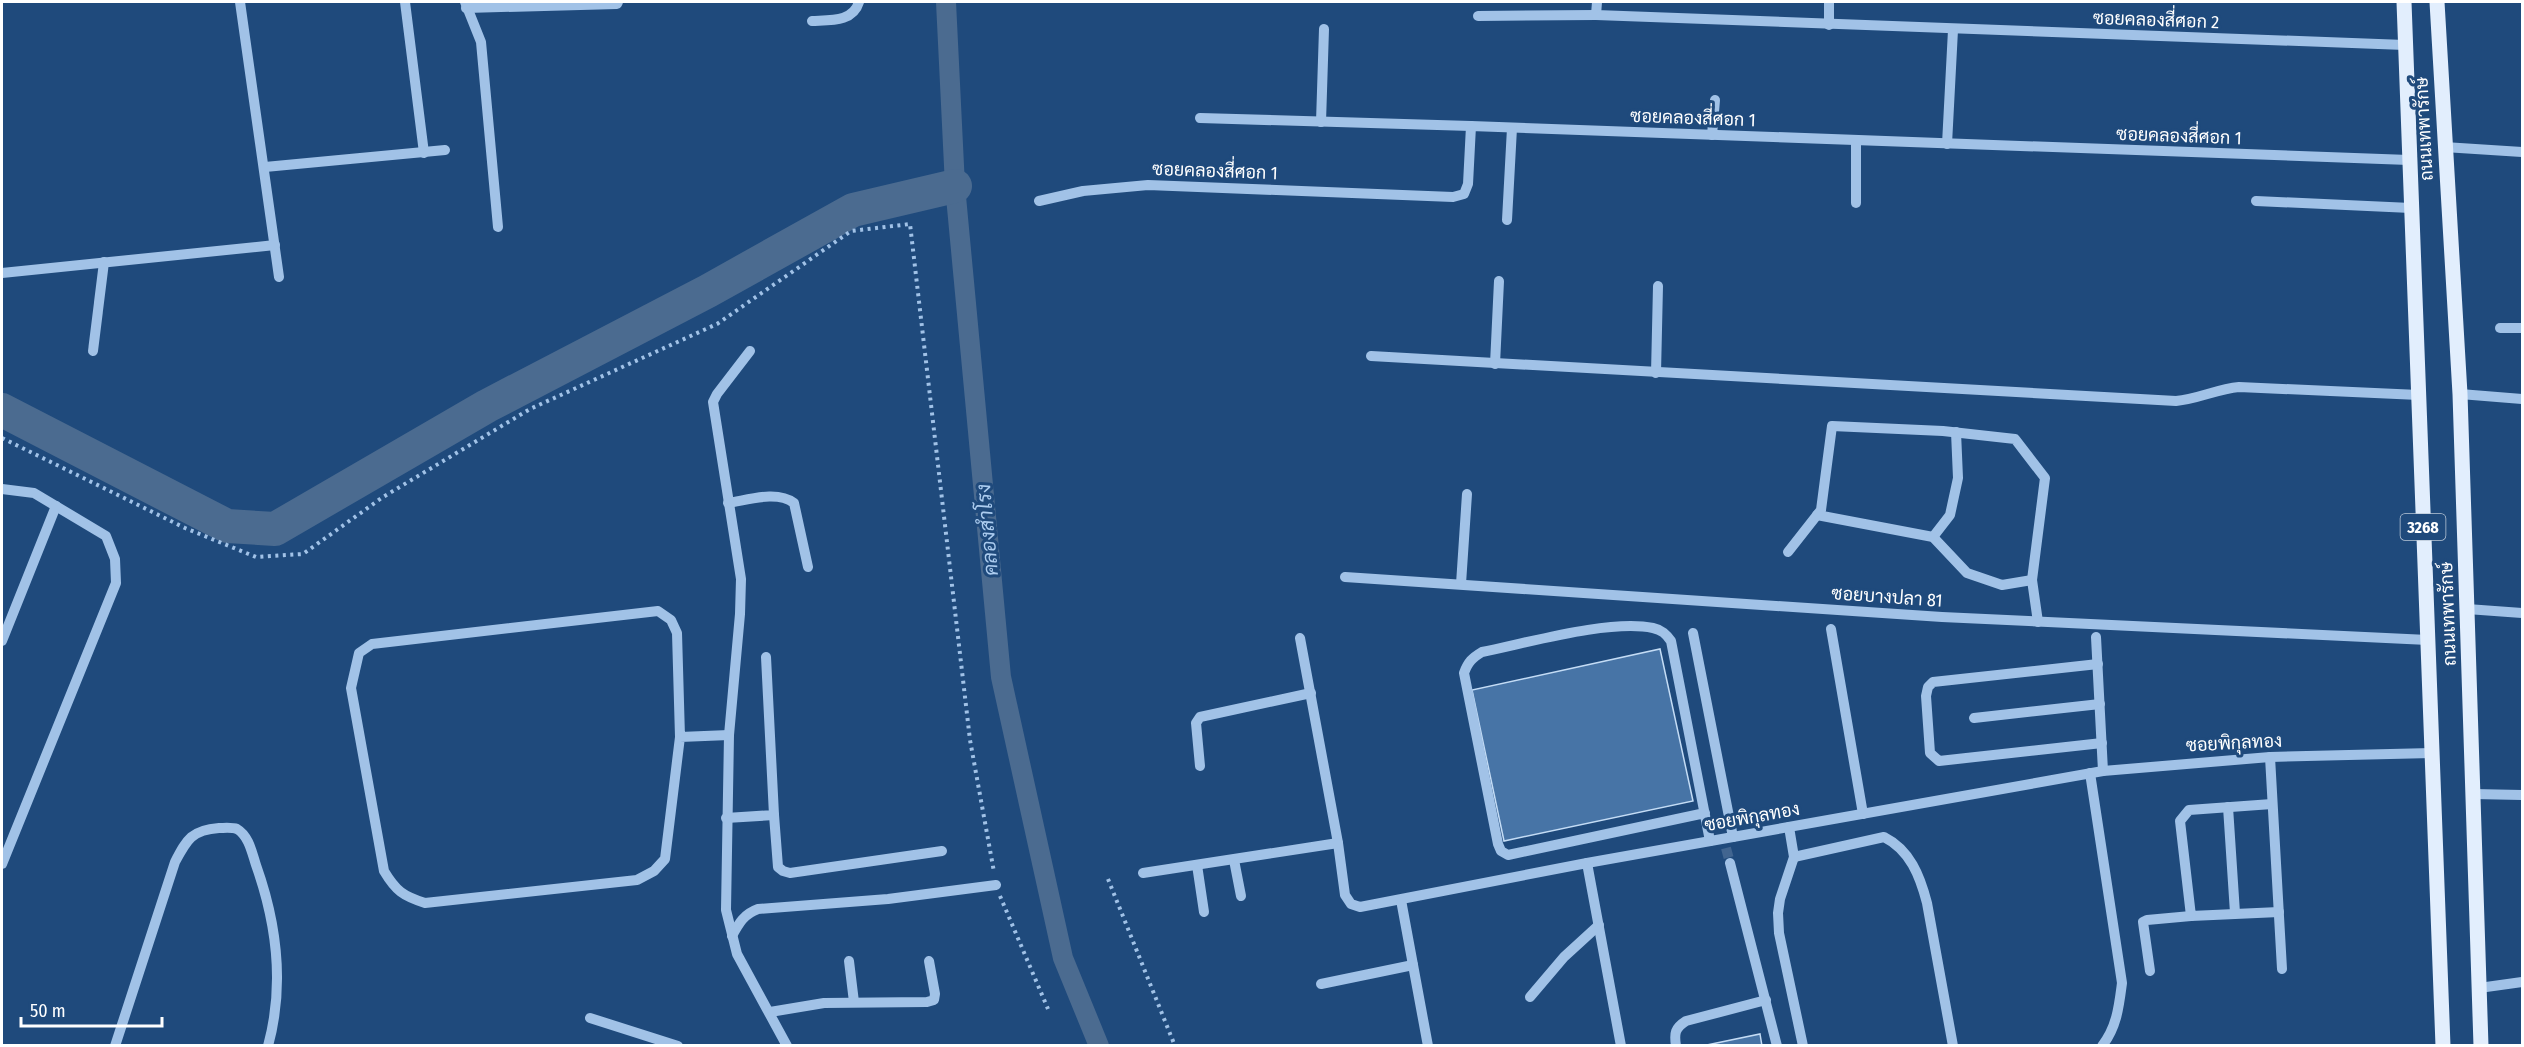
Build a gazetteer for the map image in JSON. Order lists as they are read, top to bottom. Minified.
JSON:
{"streets":{"main road":["ถนนเทพารักษ์","3268"],"street":["ซอยคลองสี่ศอก 2","ซอยคลองสี่ศอก 1","ซอยบางปลา 81","ซอยพิกุลทอง"]},"crossings":[["ซอยคลองสี่ศอก 2","ถนนเทพารักษ์"],["ซอยคลองสี่ศอก 1","ถนนเทพารักษ์"],["ถนนเทพารักษ์","ซอยบางปลา 81"],["ถนนเทพารักษ์","ซอยพิกุลทอง"]],"water":["คลองสำโรง"],"scale_bar":"50 m"}
